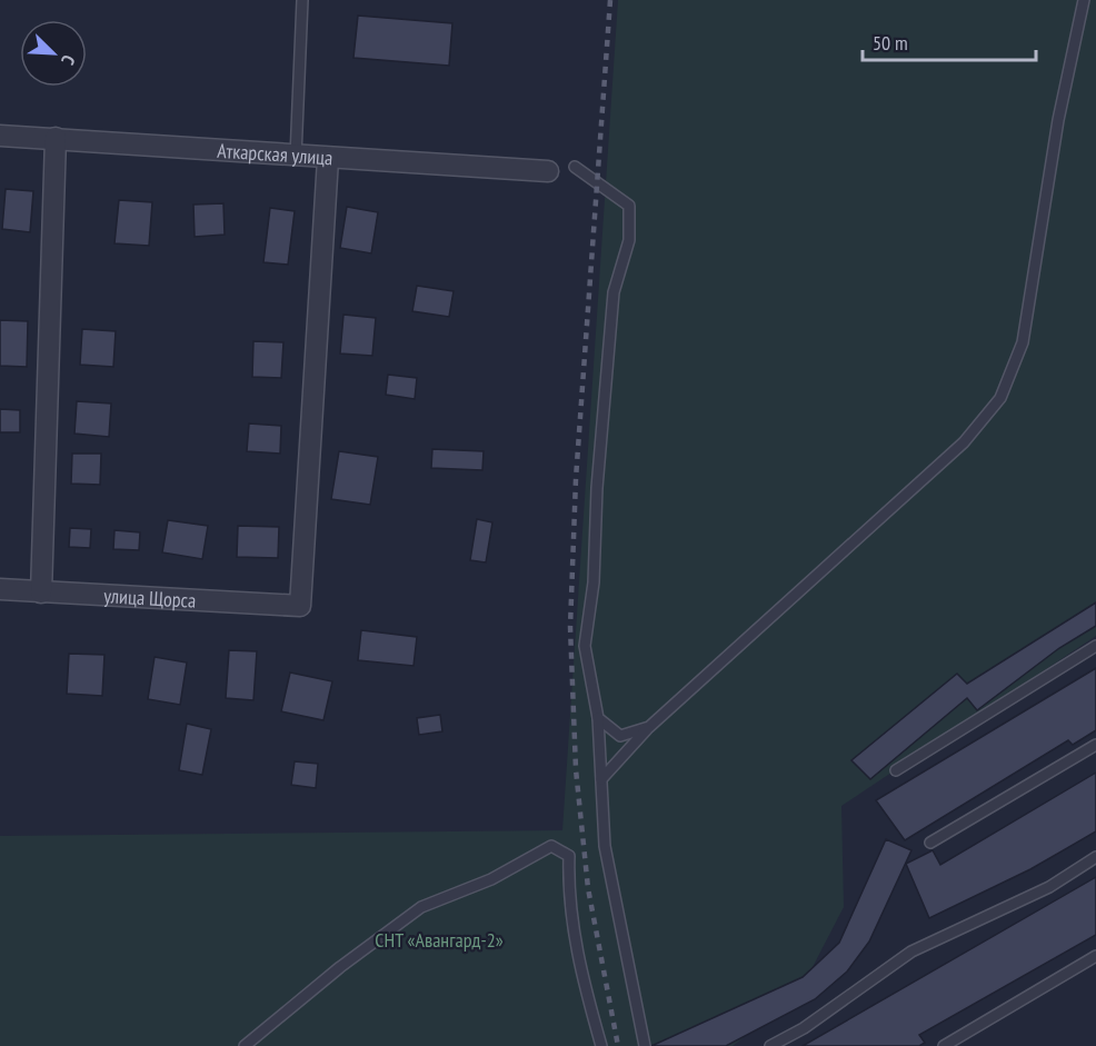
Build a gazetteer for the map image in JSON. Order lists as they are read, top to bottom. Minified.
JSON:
{"streets":{"street":["Аткарская улица","улица Щорса"]},"crossings":[["Аткарская улица","улица Щорса"]],"parks":["СНТ «Авангард-2»"],"scale_bar":"50 m","north":"bottom right"}
